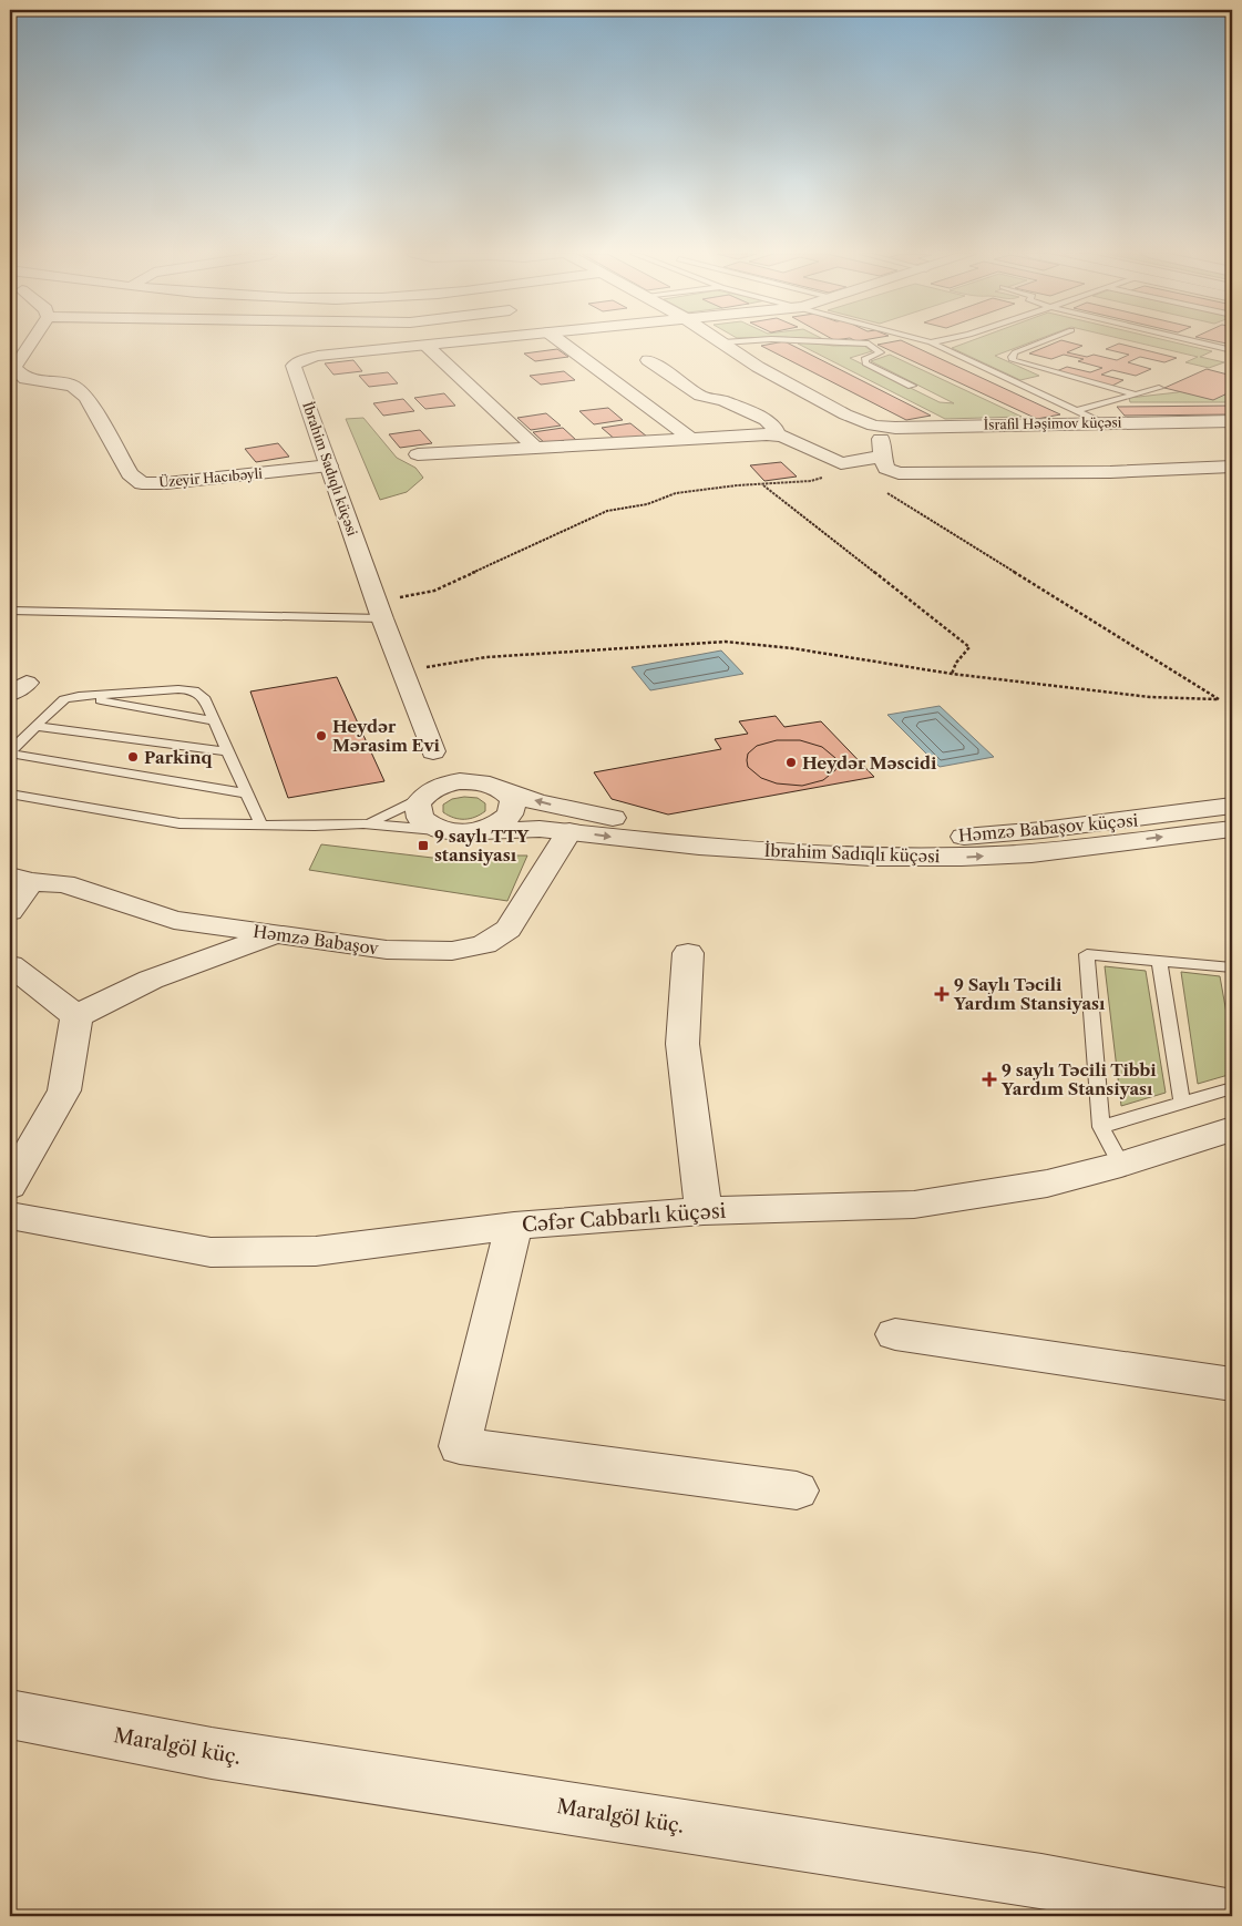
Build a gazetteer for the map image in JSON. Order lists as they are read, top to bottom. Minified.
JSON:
{"streets":{"street":["İsrafil Həşimov küçəsi","İbrahim Sadıqlı küçəsi","Üzeyir Hacıbəyli","Həmzə Babaşov küçəsi","Həmzə Babaşov","Cəfər Cabbarlı küçəsi","Maralgöl küç."]},"crossings":[["İbrahim Sadıqlı küçəsi","Üzeyir Hacıbəyli"],["İbrahim Sadıqlı küçəsi","Həmzə Babaşov"]],"one_way":["İbrahim Sadıqlı küçəsi","Həmzə Babaşov küçəsi"],"places":{"other":["Heydər Mərasim Evi","Parkinq","Heydər Məscidi"],"transit":["9 saylı TTY stansiyası"],"health":["9 Saylı Təcili Yardım Stansiyası","9 saylı Təcili Tibbi Yardım Stansiyası"]}}
